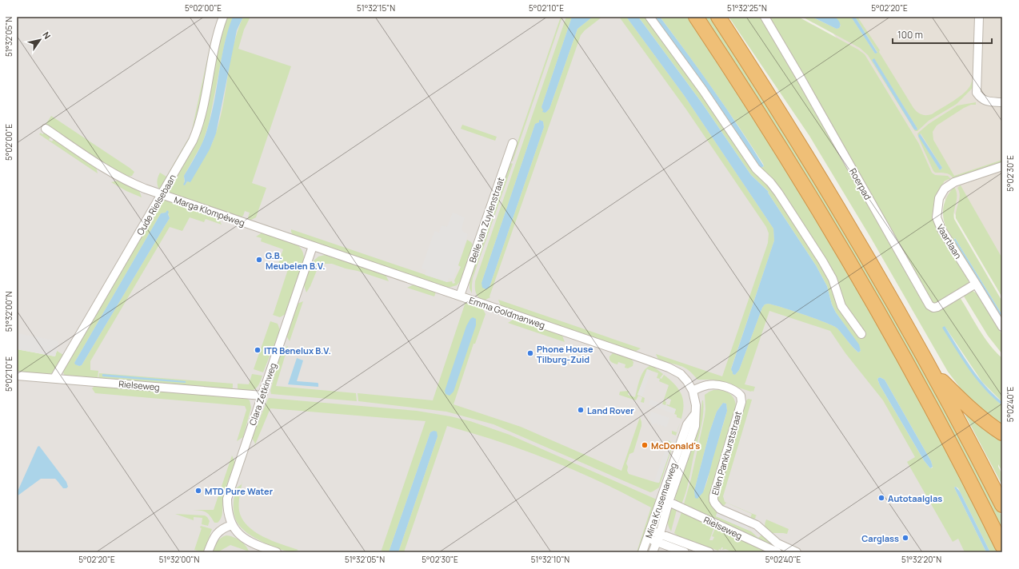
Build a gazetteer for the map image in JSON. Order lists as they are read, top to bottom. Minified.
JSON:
{"streets":{"street":["Roerpad","Oude Rielsebaan","Marga Klompéweg","Belle van Zuylenstraat","Vaartlaan","Emma Goldmanweg","Rielseweg","Clara Zetkinweg","Ellen Pankhurststraat","Mina Krusemanweg"]},"crossings":[["Roerpad","Vaartlaan"],["Oude Rielsebaan","Marga Klompéweg"],["Oude Rielsebaan","Rielseweg"],["Marga Klompéweg","Emma Goldmanweg"],["Marga Klompéweg","Clara Zetkinweg"],["Belle van Zuylenstraat","Emma Goldmanweg"],["Emma Goldmanweg","Clara Zetkinweg"],["Emma Goldmanweg","Ellen Pankhurststraat"],["Emma Goldmanweg","Mina Krusemanweg"],["Rielseweg","Clara Zetkinweg"],["Rielseweg","Mina Krusemanweg"],["Ellen Pankhurststraat","Mina Krusemanweg"]],"places":["G.B. Meubelen B.V.","ITR Benelux B.V.","Phone House Tilburg-Zuid","Land Rover","McDonald's","MTD Pure Water","Autotaalglas","Carglass"],"scale_bar":"100 m","north":"top right","coordinates":["5°02'00\"E","51°32'15\"N","5°02'10\"E","51°32'25\"N","5°02'20\"E","51°32'05\"N","5°02'30\"E","51°32'00\"N","5°02'40\"E","51°32'10\"N","51°32'20\"N"]}
